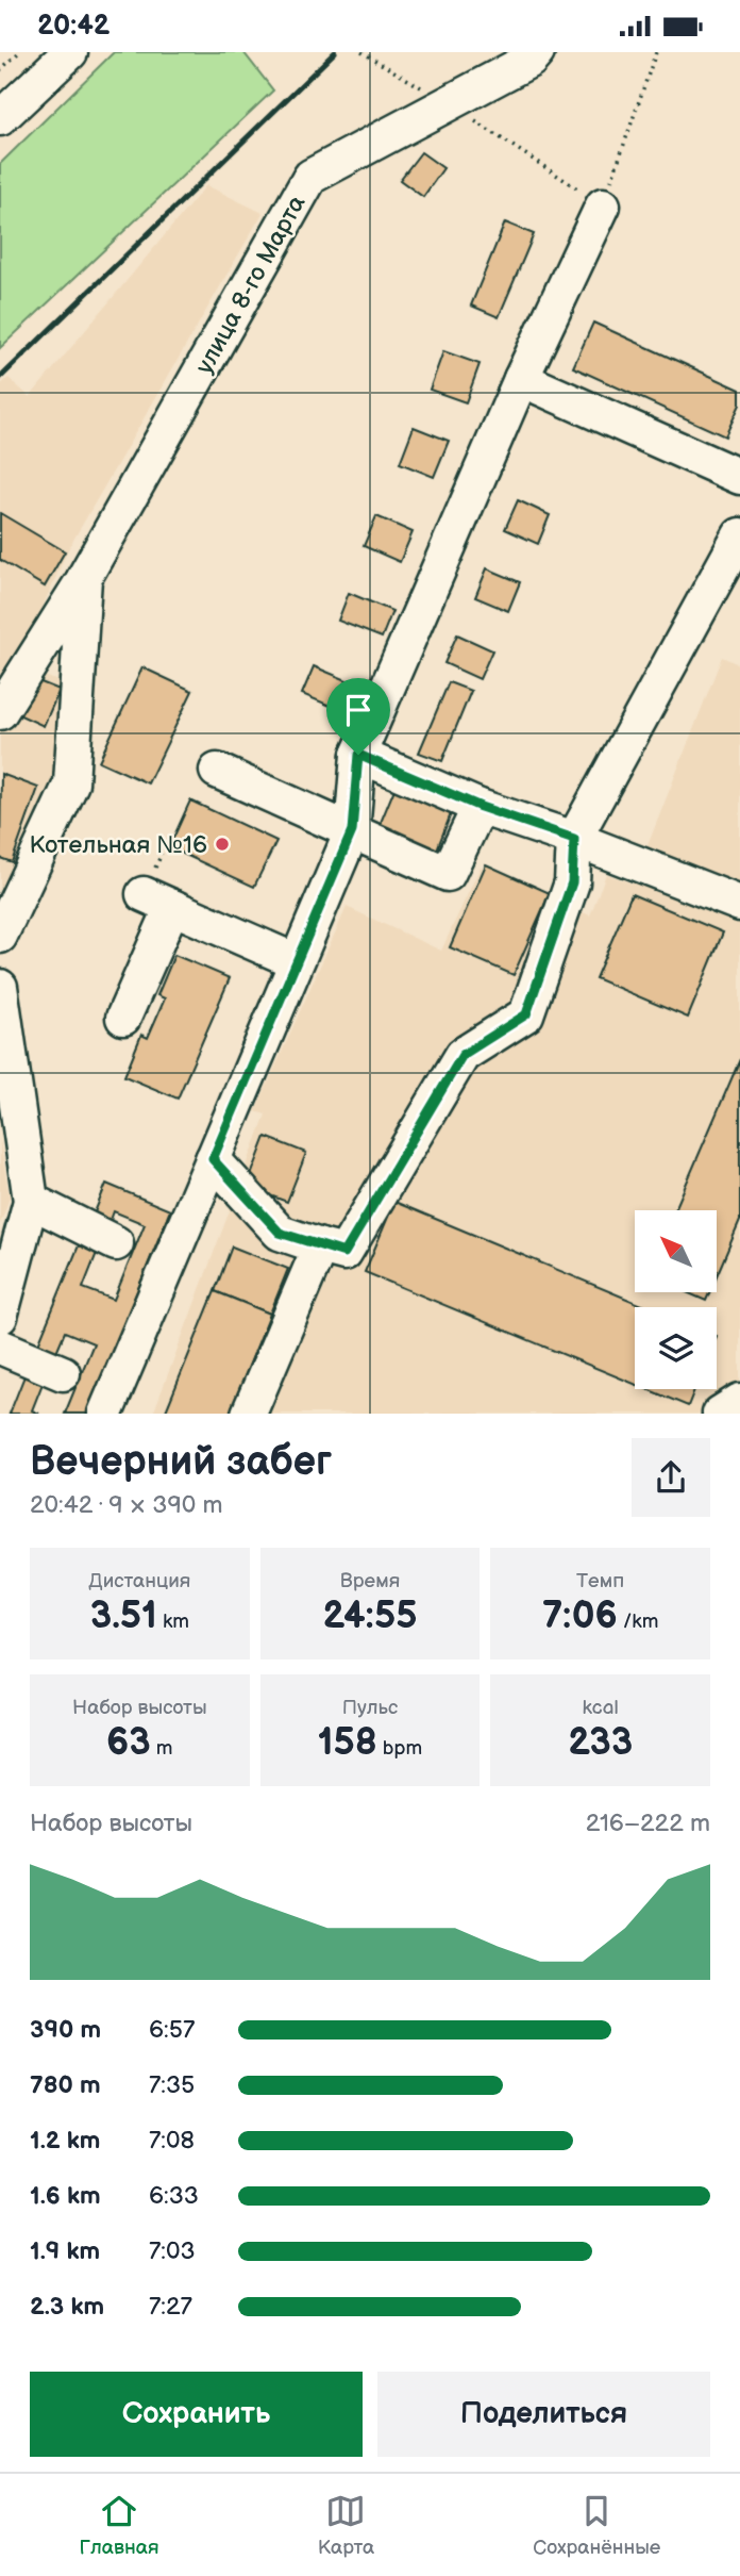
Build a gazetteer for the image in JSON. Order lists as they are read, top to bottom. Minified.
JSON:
{"streets":{"street":["улица 8-го Марта"]},"places":["Котельная №16"],"north":"top left","page":{"status":"20:42","heading":["Вечерний забег","20:42 · 9 × 390 m"],"stats":[["Дистанция","3.51 km"],["Время","24:55"],["Темп","7:06 /km"],["Набор высоты","63 m"],["Пульс","158 bpm"],["kcal","233"]],"chart":["Набор высоты","216–222 m"],"list":[{"name":"390 m","note":"6:57"},{"name":"780 m","note":"7:35"},{"name":"1.2 km","note":"7:08"},{"name":"1.6 km","note":"6:33"},{"name":"1.9 km","note":"7:03"},{"name":"2.3 km","note":"7:27"}],"buttons":["Сохранить","Поделиться"],"tabs":["Главная","Карта","Сохранённые"]}}
